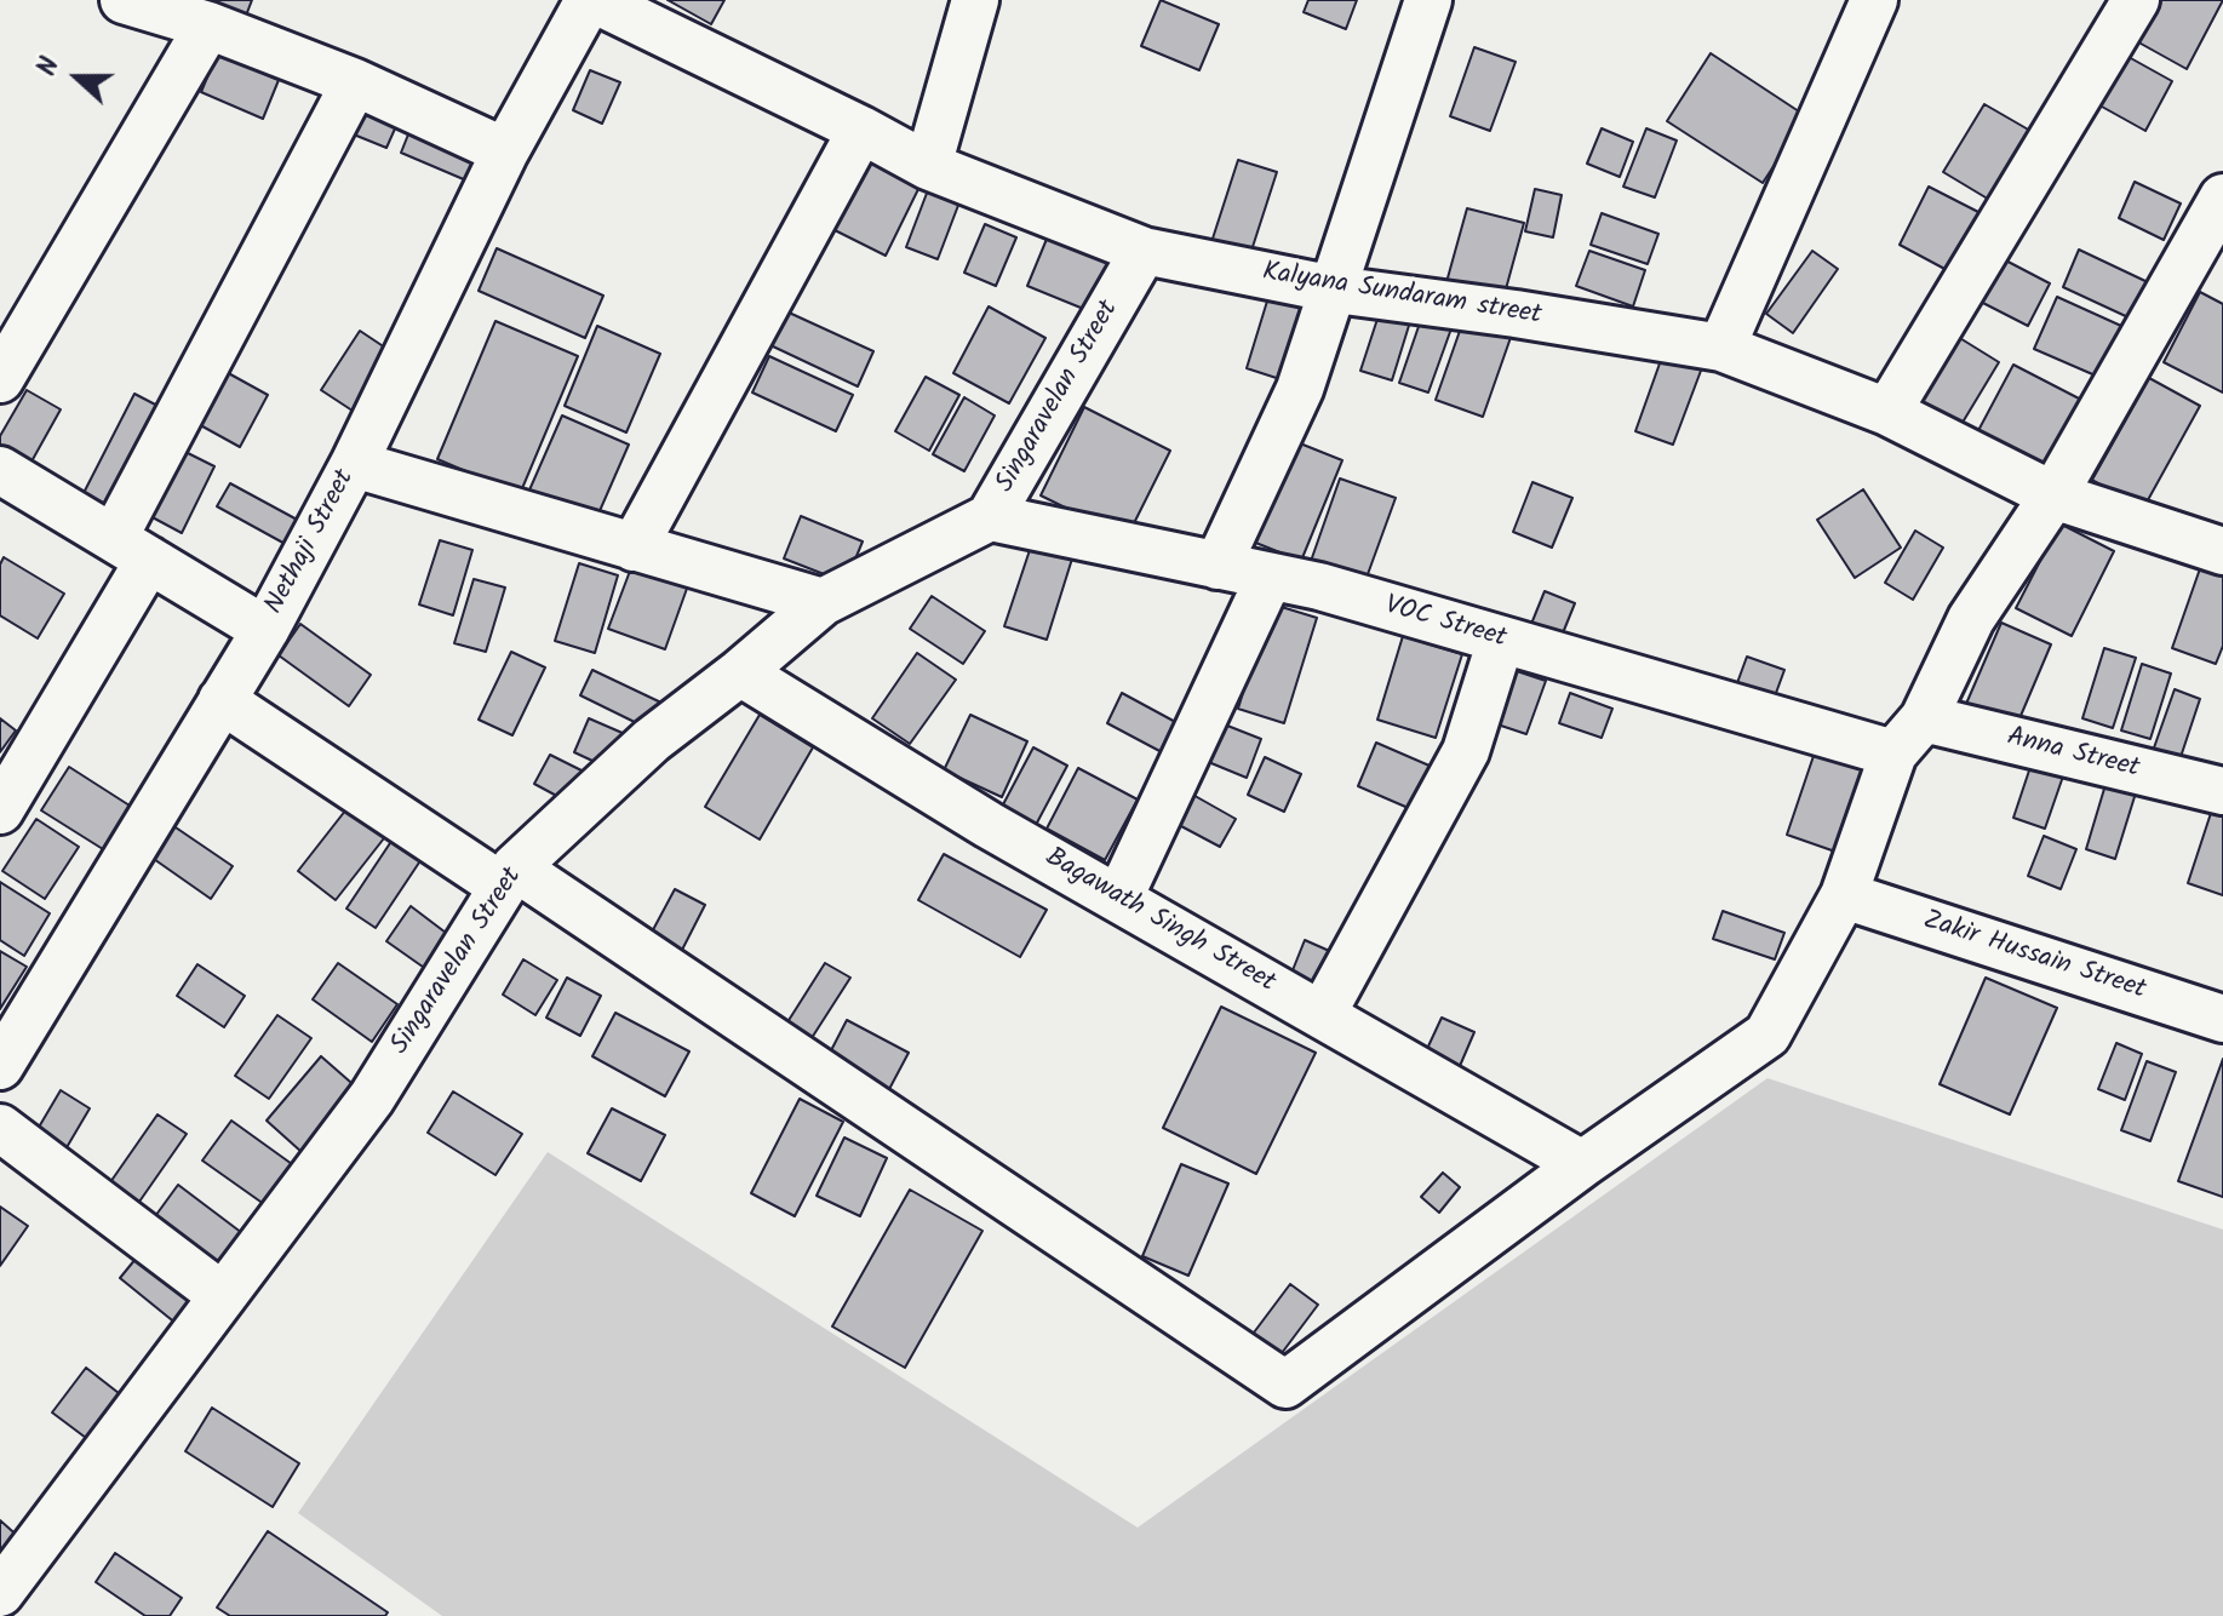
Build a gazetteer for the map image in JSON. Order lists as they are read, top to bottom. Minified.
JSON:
{"streets":{"street":["Kalyana Sundaram street","Singaravelan Street","Nethaji Street","VOC Street","Anna Street","Bagawath Singh Street","Zakir Hussain Street"]},"crossings":[["Kalyana Sundaram street","Singaravelan Street"],["Kalyana Sundaram street","Nethaji Street"],["Singaravelan Street","VOC Street"],["Singaravelan Street","Bagawath Singh Street"]],"north":"left"}
